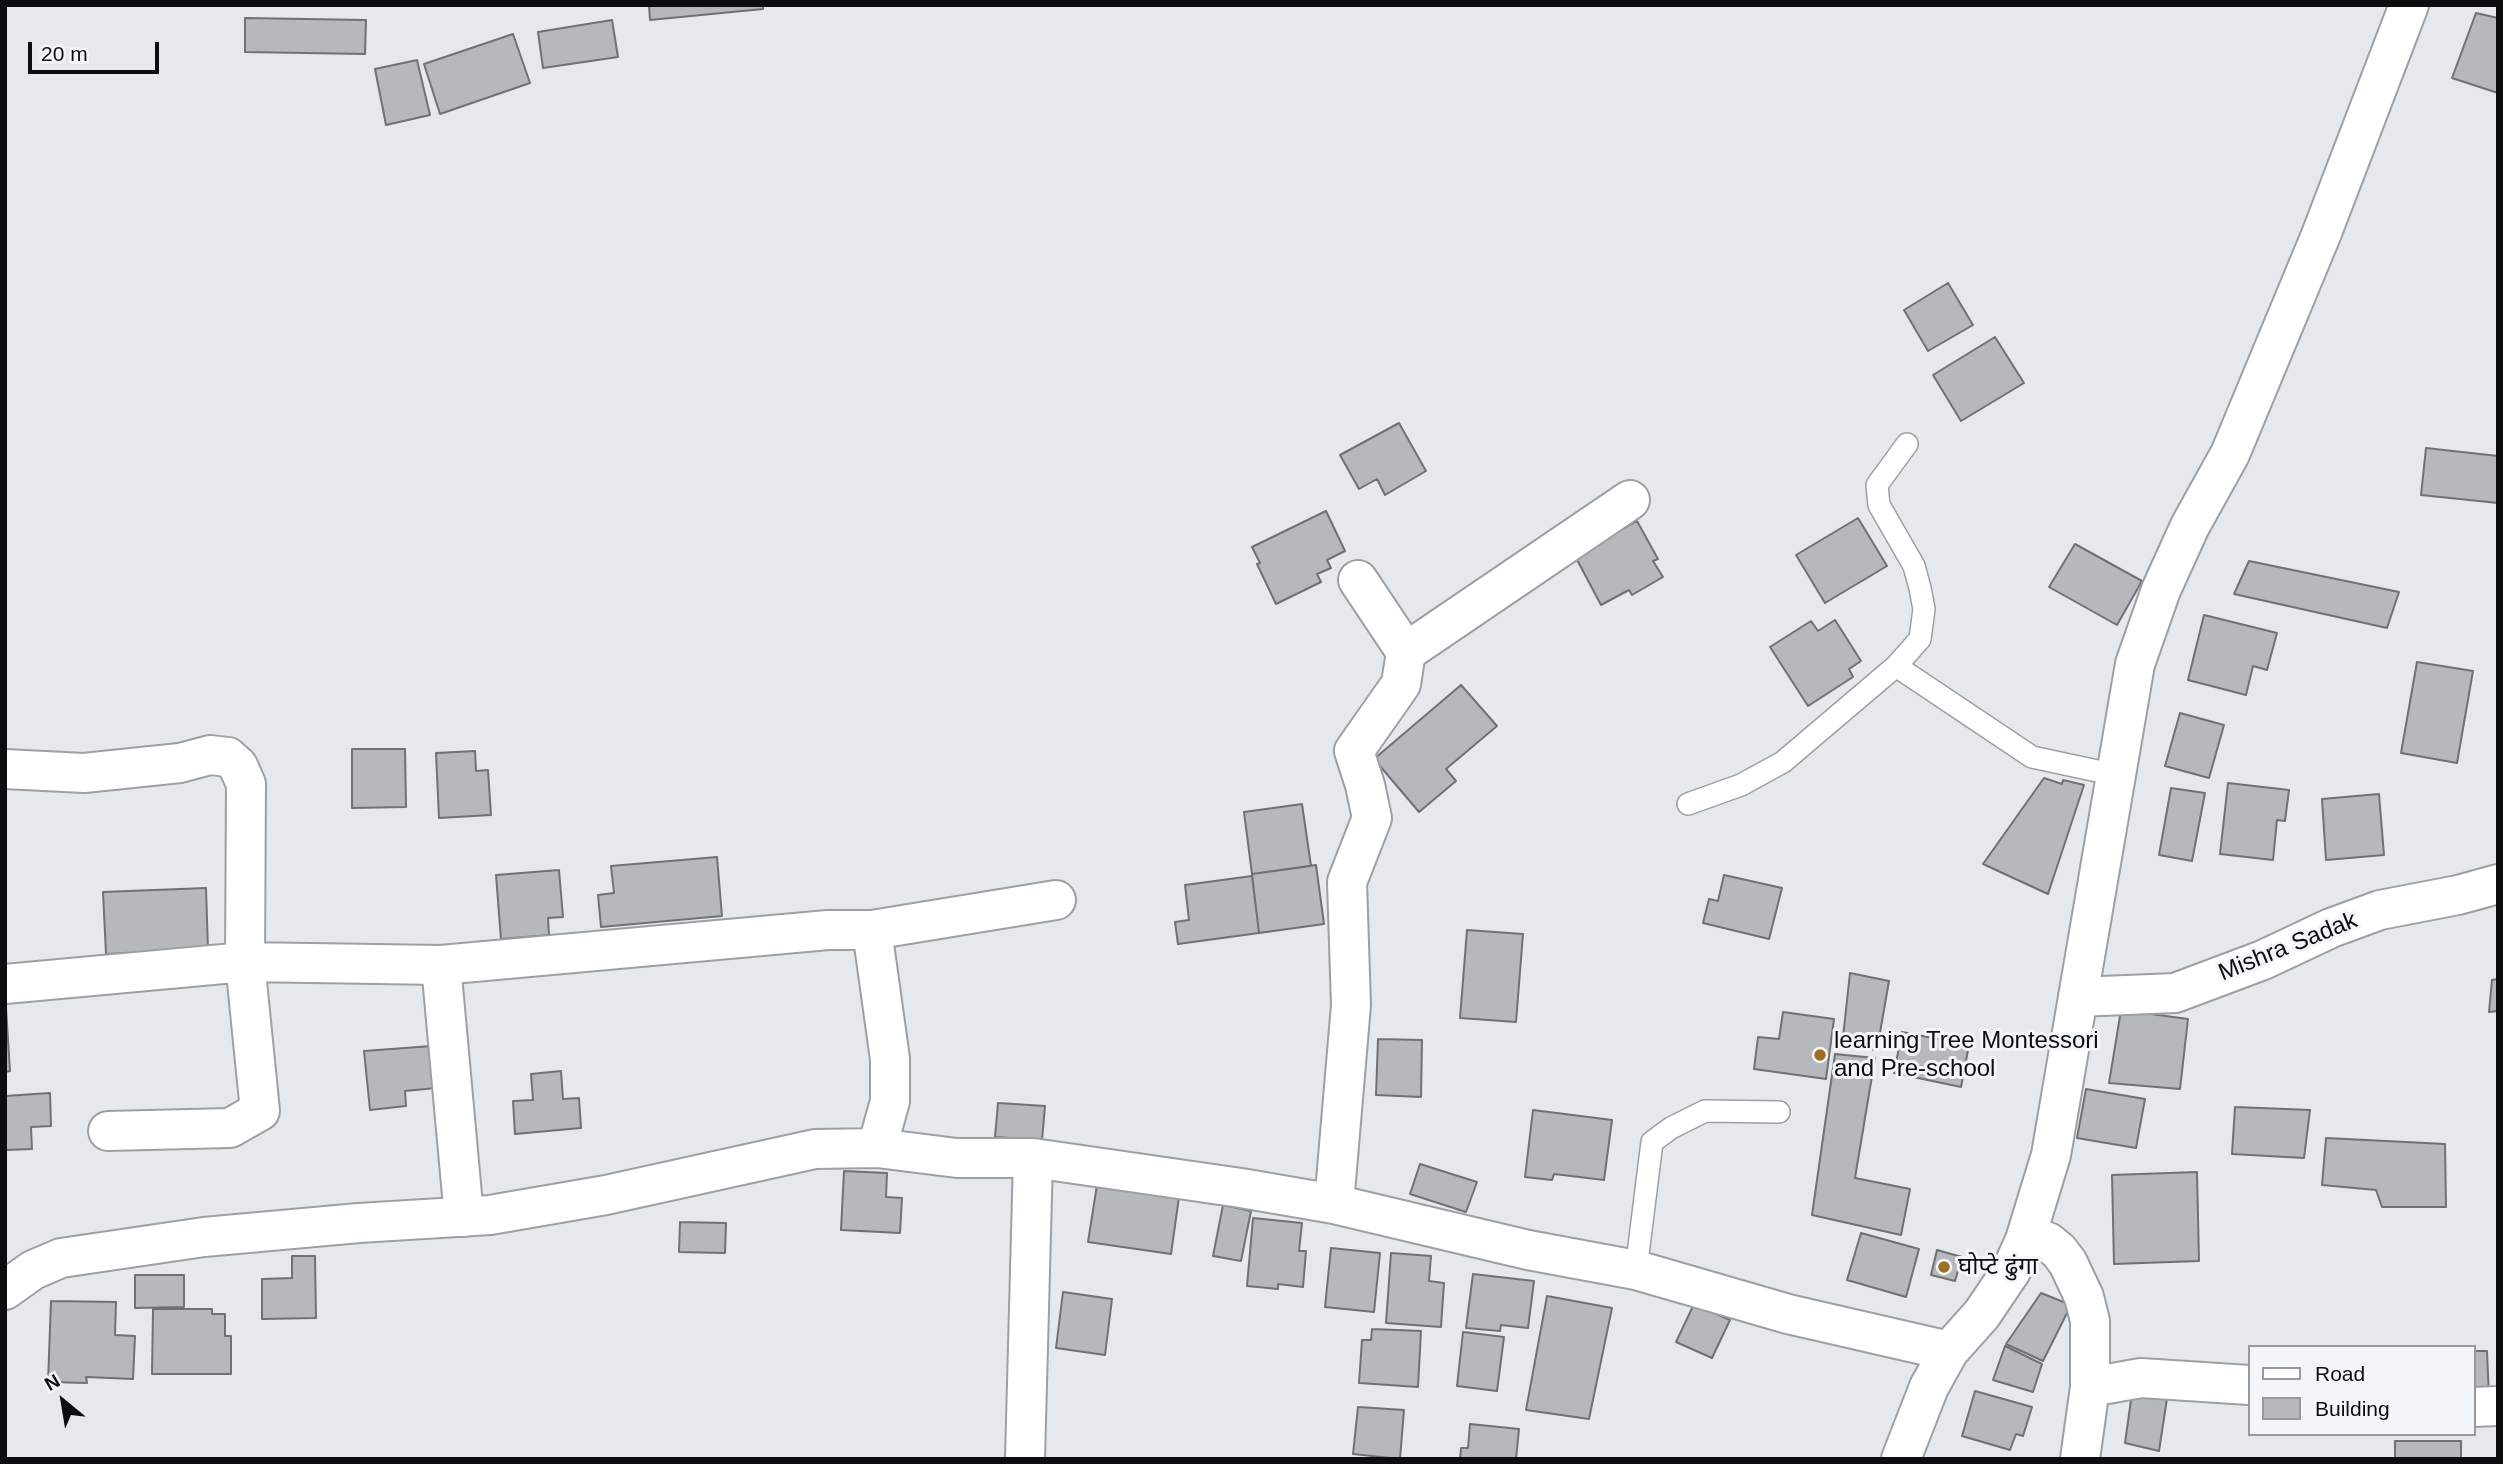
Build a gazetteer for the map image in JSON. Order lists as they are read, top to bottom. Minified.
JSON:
{"streets":{"street":["Mishra Sadak"]},"places":["learning Tree Montessori and Pre-school","घोप्टे ढुंगा"],"legend":["Road","Building"],"scale_bar":"20 m","north":"top left"}
